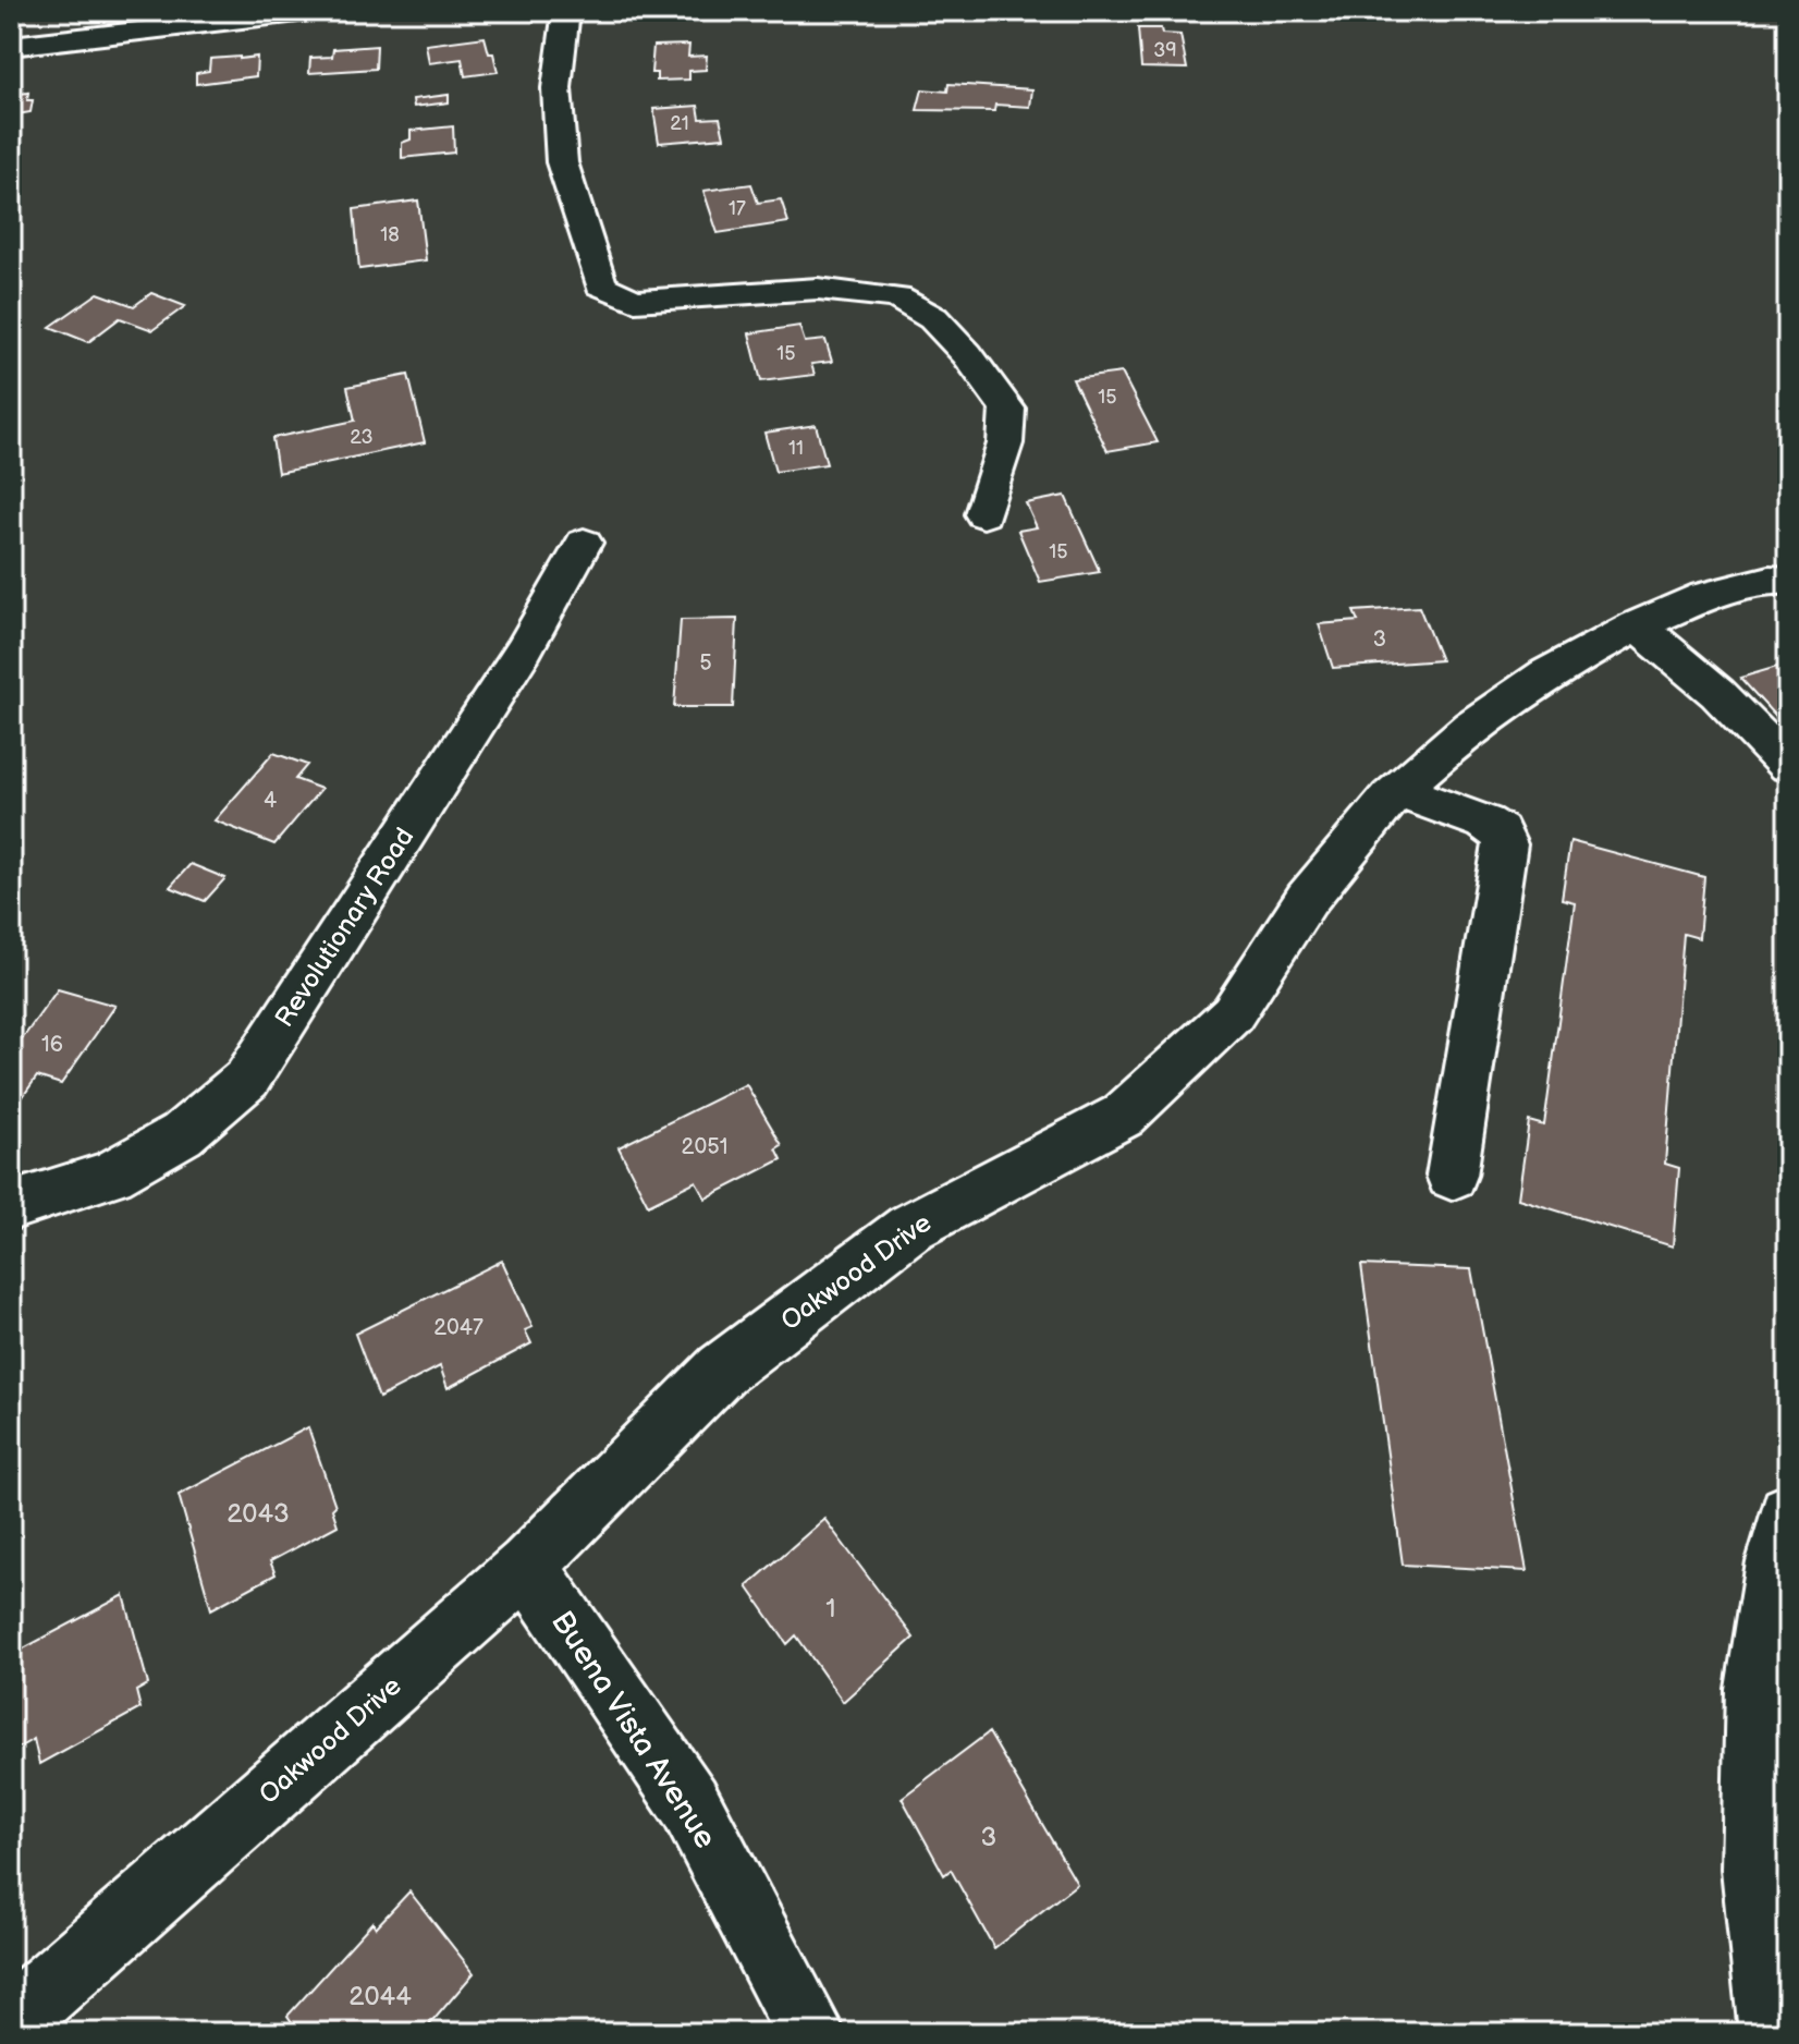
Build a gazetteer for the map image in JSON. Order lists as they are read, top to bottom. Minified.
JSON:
{"streets":{"street":["Revolutionary Road","Oakwood Drive","Buena Vista Avenue"]},"crossings":[["Oakwood Drive","Buena Vista Avenue"]],"house_numbers":["39","21","17","18","15","15","23","11","15","3","5","4","16","2051","2047","2043","1","3","2044"]}
